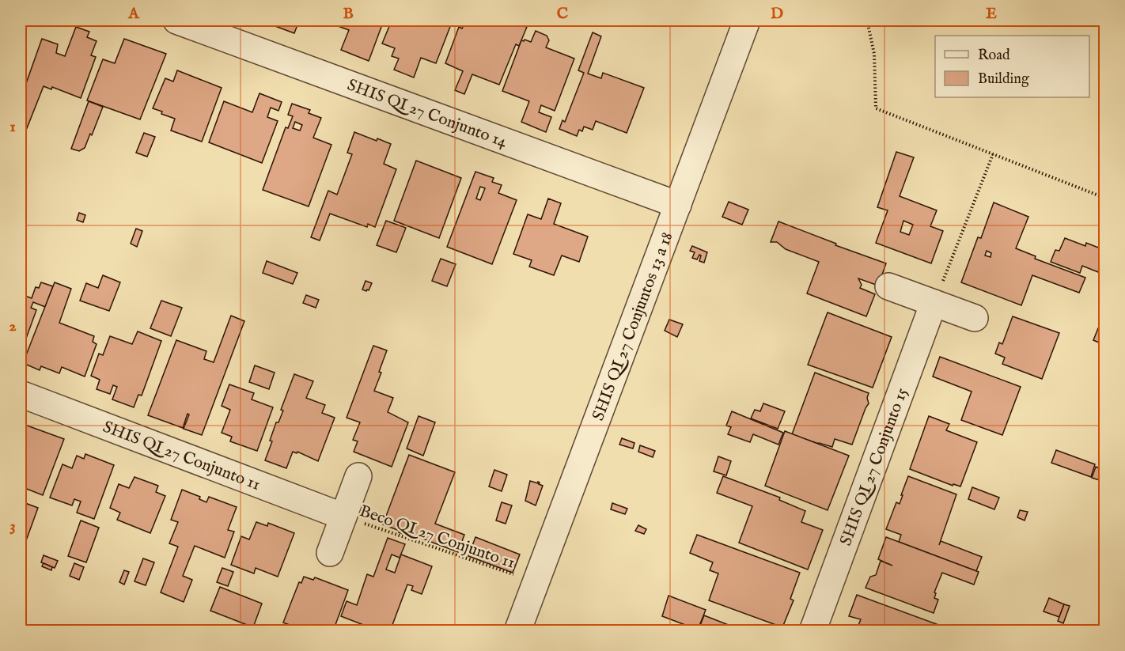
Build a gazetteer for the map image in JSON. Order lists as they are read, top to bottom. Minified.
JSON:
{"streets":{"street":["SHIS QI 27 Conjunto 14","SHIS QI 27 Conjuntos 13 a 18","SHIS QI 27 Conjunto 11","SHIS QI 27 Conjunto 15"],"path":["Beco QI 27 Conjunto 11"]},"crossings":[["SHIS QI 27 Conjunto 14","SHIS QI 27 Conjuntos 13 a 18"],["SHIS QI 27 Conjunto 11","Beco QI 27 Conjunto 11"]],"legend":["Road","Building"],"grid":{"columns":["A","B","C","D","E"],"rows":["1","2","3"]}}
